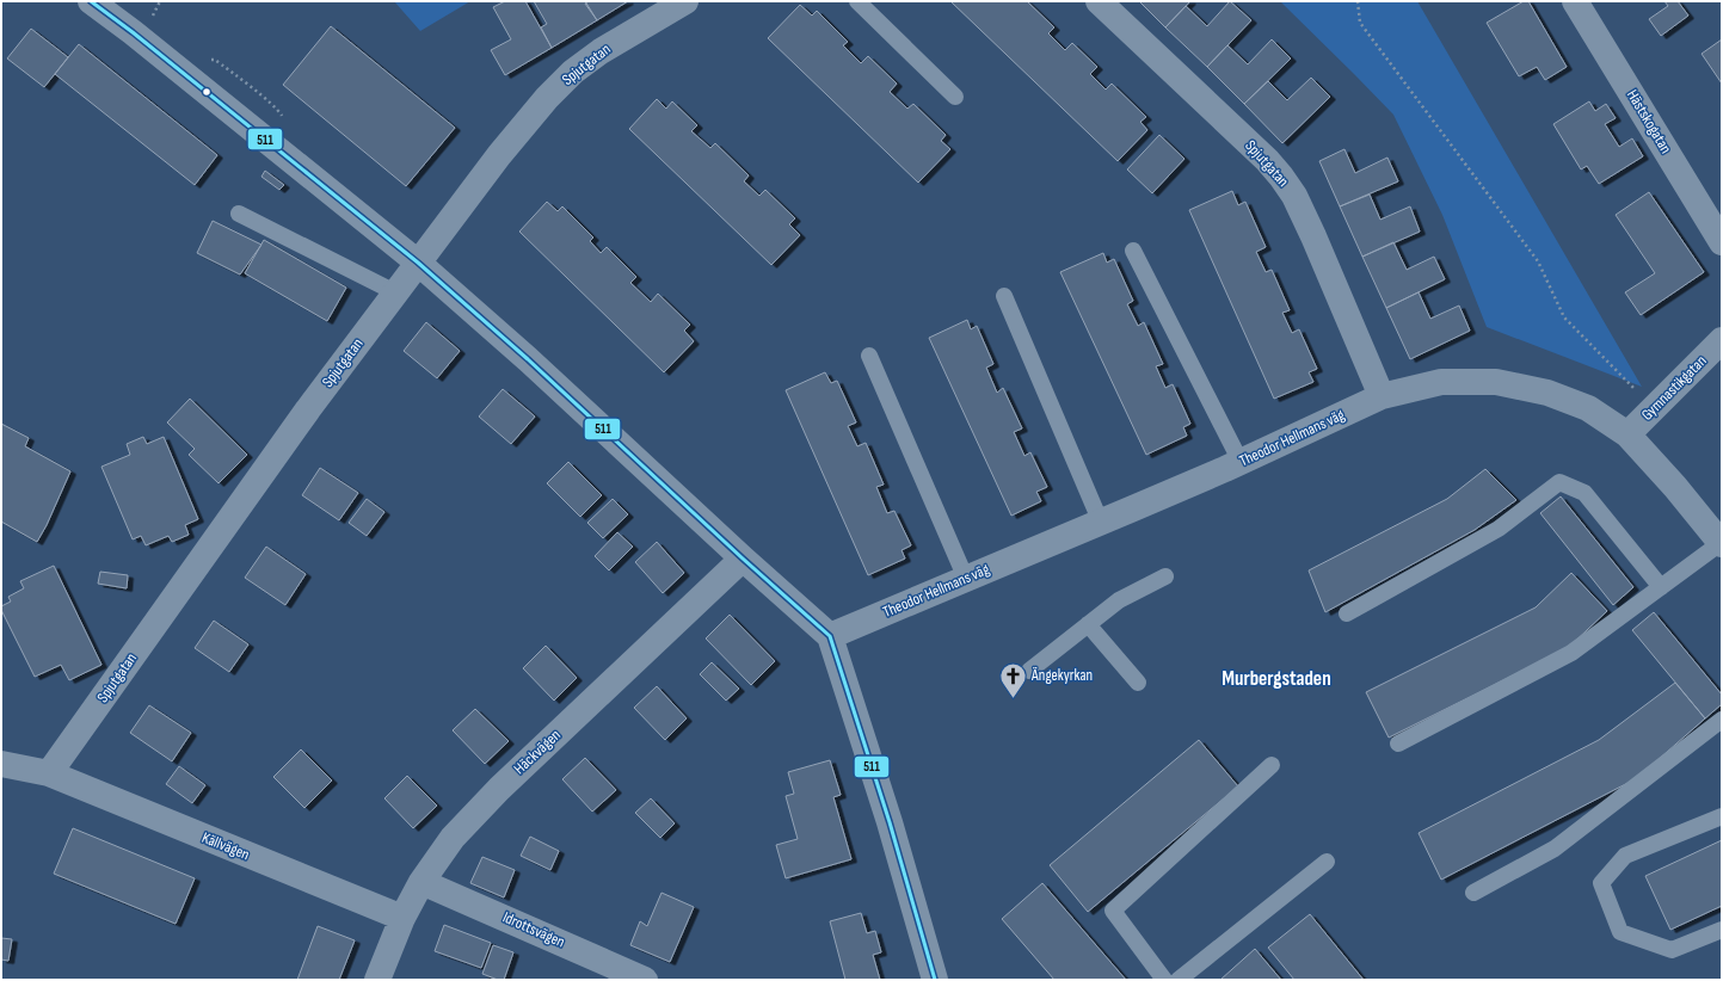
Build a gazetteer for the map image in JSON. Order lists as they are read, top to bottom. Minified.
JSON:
{"streets":{"street":["Spjutgatan","Hästskogatan","Gymnastikgatan","Theodor Hellmans väg","Häckvägen","Källvägen","Idrottsvägen"]},"crossings":[["Spjutgatan","Theodor Hellmans väg"],["Spjutgatan","Källvägen"],["Gymnastikgatan","Theodor Hellmans väg"],["Häckvägen","Källvägen"],["Häckvägen","Idrottsvägen"]],"districts":["Murbergstaden"],"places":{"church":["Ängekyrkan"]},"lines":["transit line 511"]}
